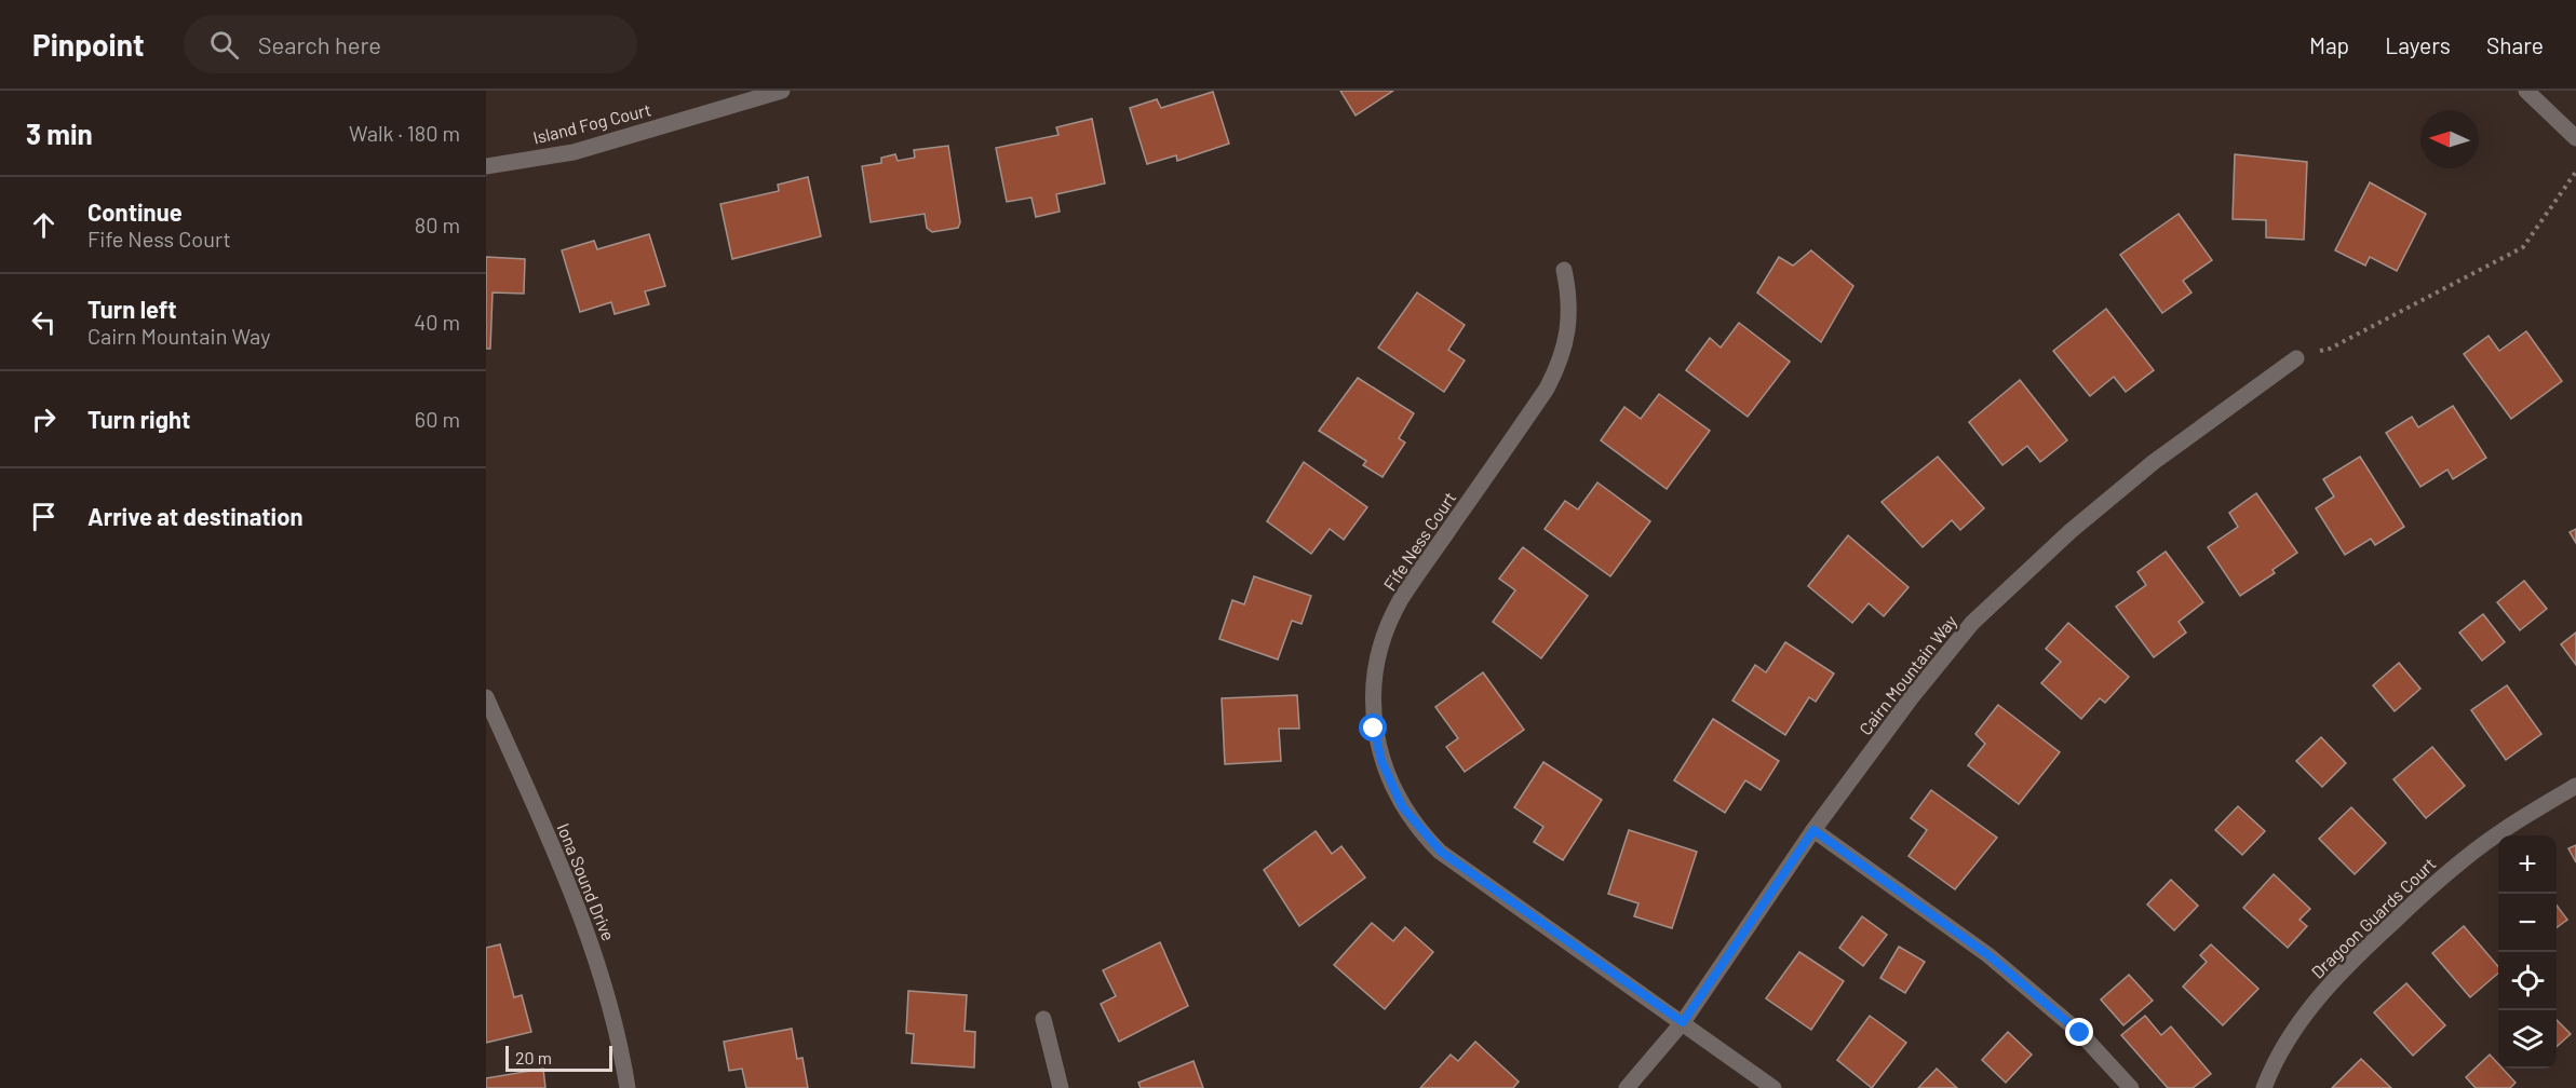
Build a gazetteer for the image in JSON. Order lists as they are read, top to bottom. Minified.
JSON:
{"streets":{"street":["Island Fog Court","Fife Ness Court","Cairn Mountain Way","Iona Sound Drive","Dragoon Guards Court"]},"crossings":[["Fife Ness Court","Cairn Mountain Way"]],"scale_bar":"20 m","north":"left","page":{"header":"Pinpoint","search":"Search here","nav":["Map","Layers","Share"],"heading":["3 min","Walk · 180 m"],"list":[["Continue","Fife Ness Court","80 m"],["Turn left","Cairn Mountain Way","40 m"],["Turn right","60 m"],"Arrive at destination"],"map_buttons":["+","−"],"scale":"20 m"}}
